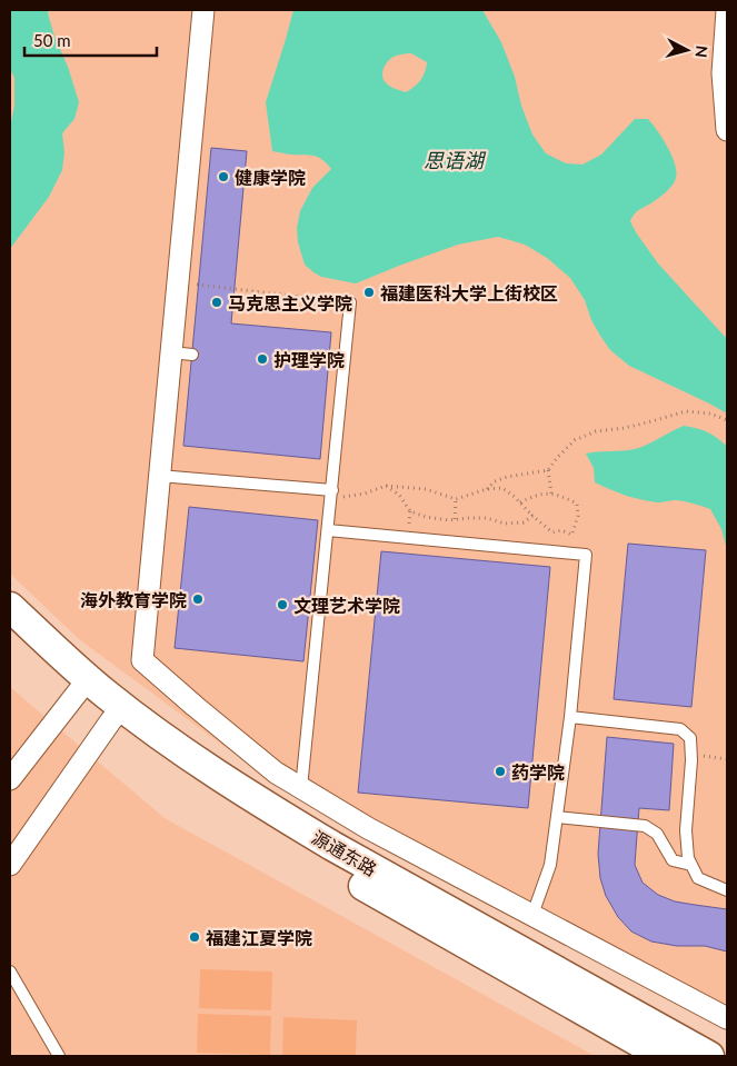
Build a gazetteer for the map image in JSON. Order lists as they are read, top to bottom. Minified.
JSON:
{"streets":{"main road":["源通东路"]},"water":["思语湖"],"places":["健康学院","福建医科大学上街校区","马克思主义学院","护理学院","海外教育学院","文理艺术学院","药学院","福建江夏学院"],"scale_bar":"50 m","north":"right"}
